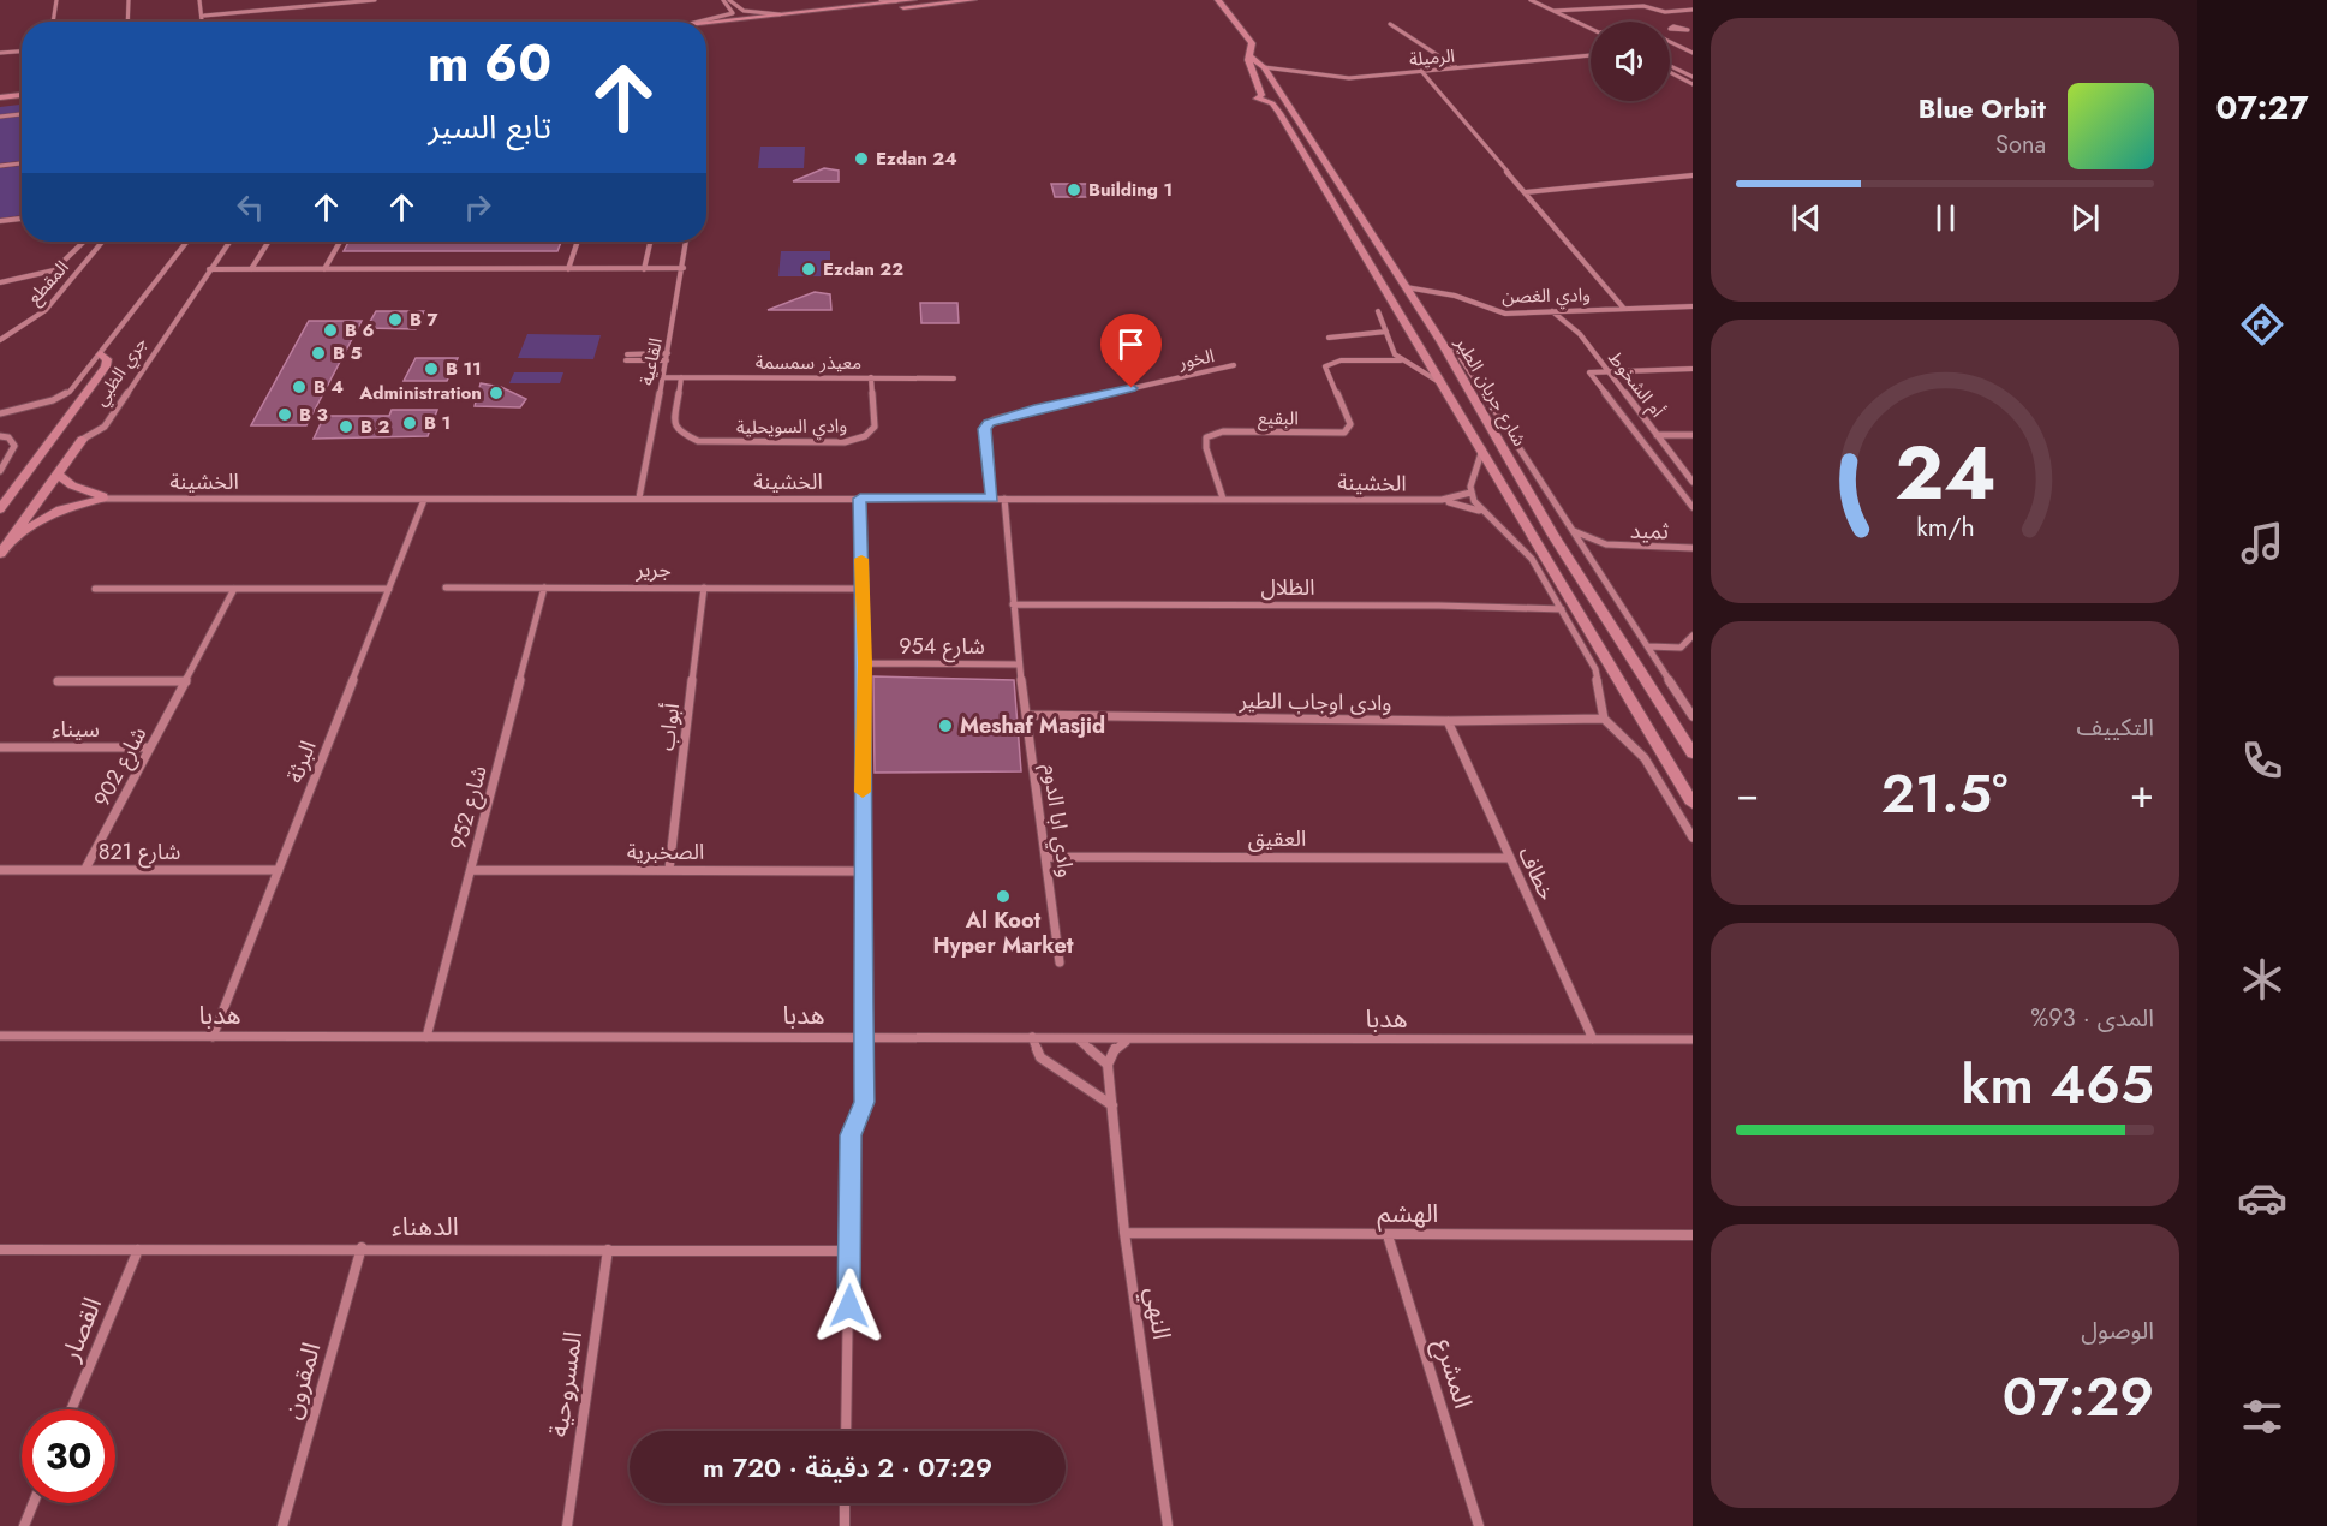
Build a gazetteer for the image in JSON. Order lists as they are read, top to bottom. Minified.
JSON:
{"streets":{"street":["الرميلة","المقطع","وادي الغصن","الخور","القاعية","معيذر سمسمة","جري الظبي","أم الشخوط","شارع جريان الطير","البقيع","وادي السويحلية","الخشينة","ثميد","جرير","الظلال","شارع 954","وادى اوجاب الطير","أبواب","سيناء","البرثة","شارع 902","شارع 952","وادي ابا الدوم","العقيق","شارع 821","الصخبرية","خطاف","هدبا","الهشم","الدهناء","النهي","القصار","المشرع","المقرون","المسروحية"]},"crossings":[["الرميلة","شارع جريان الطير"],["وادي الغصن","أم الشخوط"],["وادي الغصن","شارع جريان الطير"],["الخور","الخشينة"],["القاعية","معيذر سمسمة"],["القاعية","الخشينة"],["معيذر سمسمة","وادي السويحلية"],["شارع جريان الطير","الخشينة"],["البقيع","الخشينة"],["الخشينة","البرثة"],["الخشينة","وادي ابا الدوم"],["جرير","أبواب"],["جرير","شارع 952"],["الظلال","وادي ابا الدوم"],["شارع 954","وادي ابا الدوم"],["وادى اوجاب الطير","وادي ابا الدوم"],["وادى اوجاب الطير","خطاف"],["أبواب","الصخبرية"],["سيناء","شارع 902"],["البرثة","شارع 821"],["البرثة","هدبا"],["شارع 902","شارع 821"],["شارع 952","الصخبرية"],["شارع 952","هدبا"],["وادي ابا الدوم","العقيق"],["العقيق","خطاف"],["خطاف","هدبا"],["الهشم","النهي"],["الهشم","المشرع"],["الدهناء","القصار"],["الدهناء","المقرون"],["الدهناء","المسروحية"]],"places":["Ezdan 24","Building 1","Ezdan 22","B 7","B 6","B 5","B 11","B 4","Administration","B 3","B 1","B 2","Meshaf Masjid","Al Koot Hyper Market"],"page":{"tabs":"07:27","turn":["60 m","تابع السير"],"song":["Blue Orbit","Sona"],"tile":["التكييف",["المدى · 93%","465 km"],["الوصول","07:29"]],"heat":["−","21.5°","+"],"limit":"30","trip":"07:29 · 2 دقيقة · 720 m","gauge":["24","km/h"]}}
